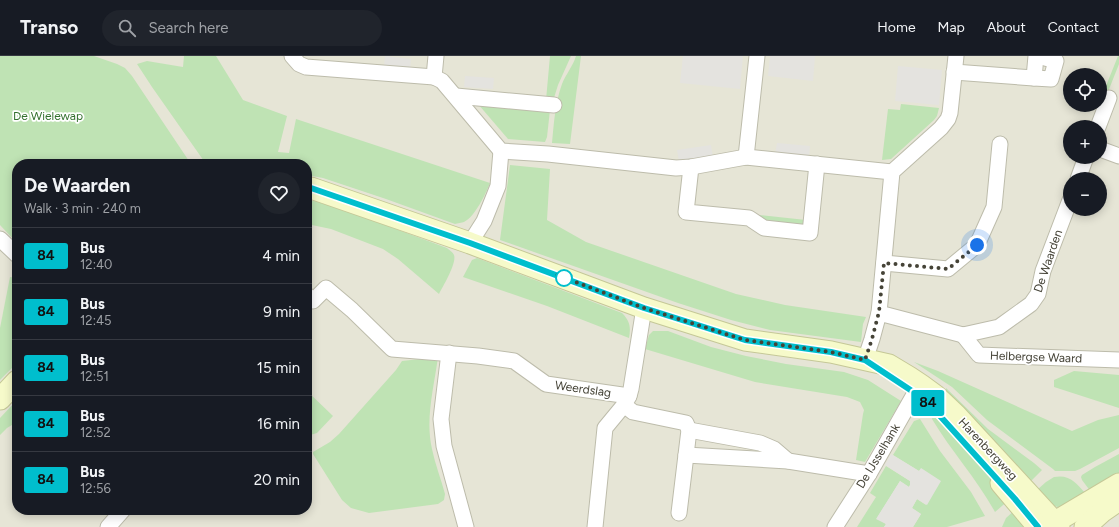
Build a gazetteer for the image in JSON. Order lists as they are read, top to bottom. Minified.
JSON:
{"streets":{"street":["De Waarden","Helbergse Waard","Weerdslag","Harenbergweg","De IJsselhank"]},"crossings":[["De Waarden","Helbergse Waard"],["Weerdslag","Harenbergweg"],["Harenbergweg","De IJsselhank"]],"parks":["De Wielewap"],"lines":["bus line 84"],"page":{"header":"Transo","search":"Search here","nav":["Home","Map","About","Contact"],"on_map":"84","map_buttons":["+","−"],"heading":["De Waarden","Walk · 3 min · 240 m"],"list":[{"mark":"84","name":"Bus","note":"12:40","value":"4 min"},{"mark":"84","name":"Bus","note":"12:45","value":"9 min"},{"mark":"84","name":"Bus","note":"12:51","value":"15 min"},{"mark":"84","name":"Bus","note":"12:52","value":"16 min"},{"mark":"84","name":"Bus","note":"12:56","value":"20 min"}]}}
